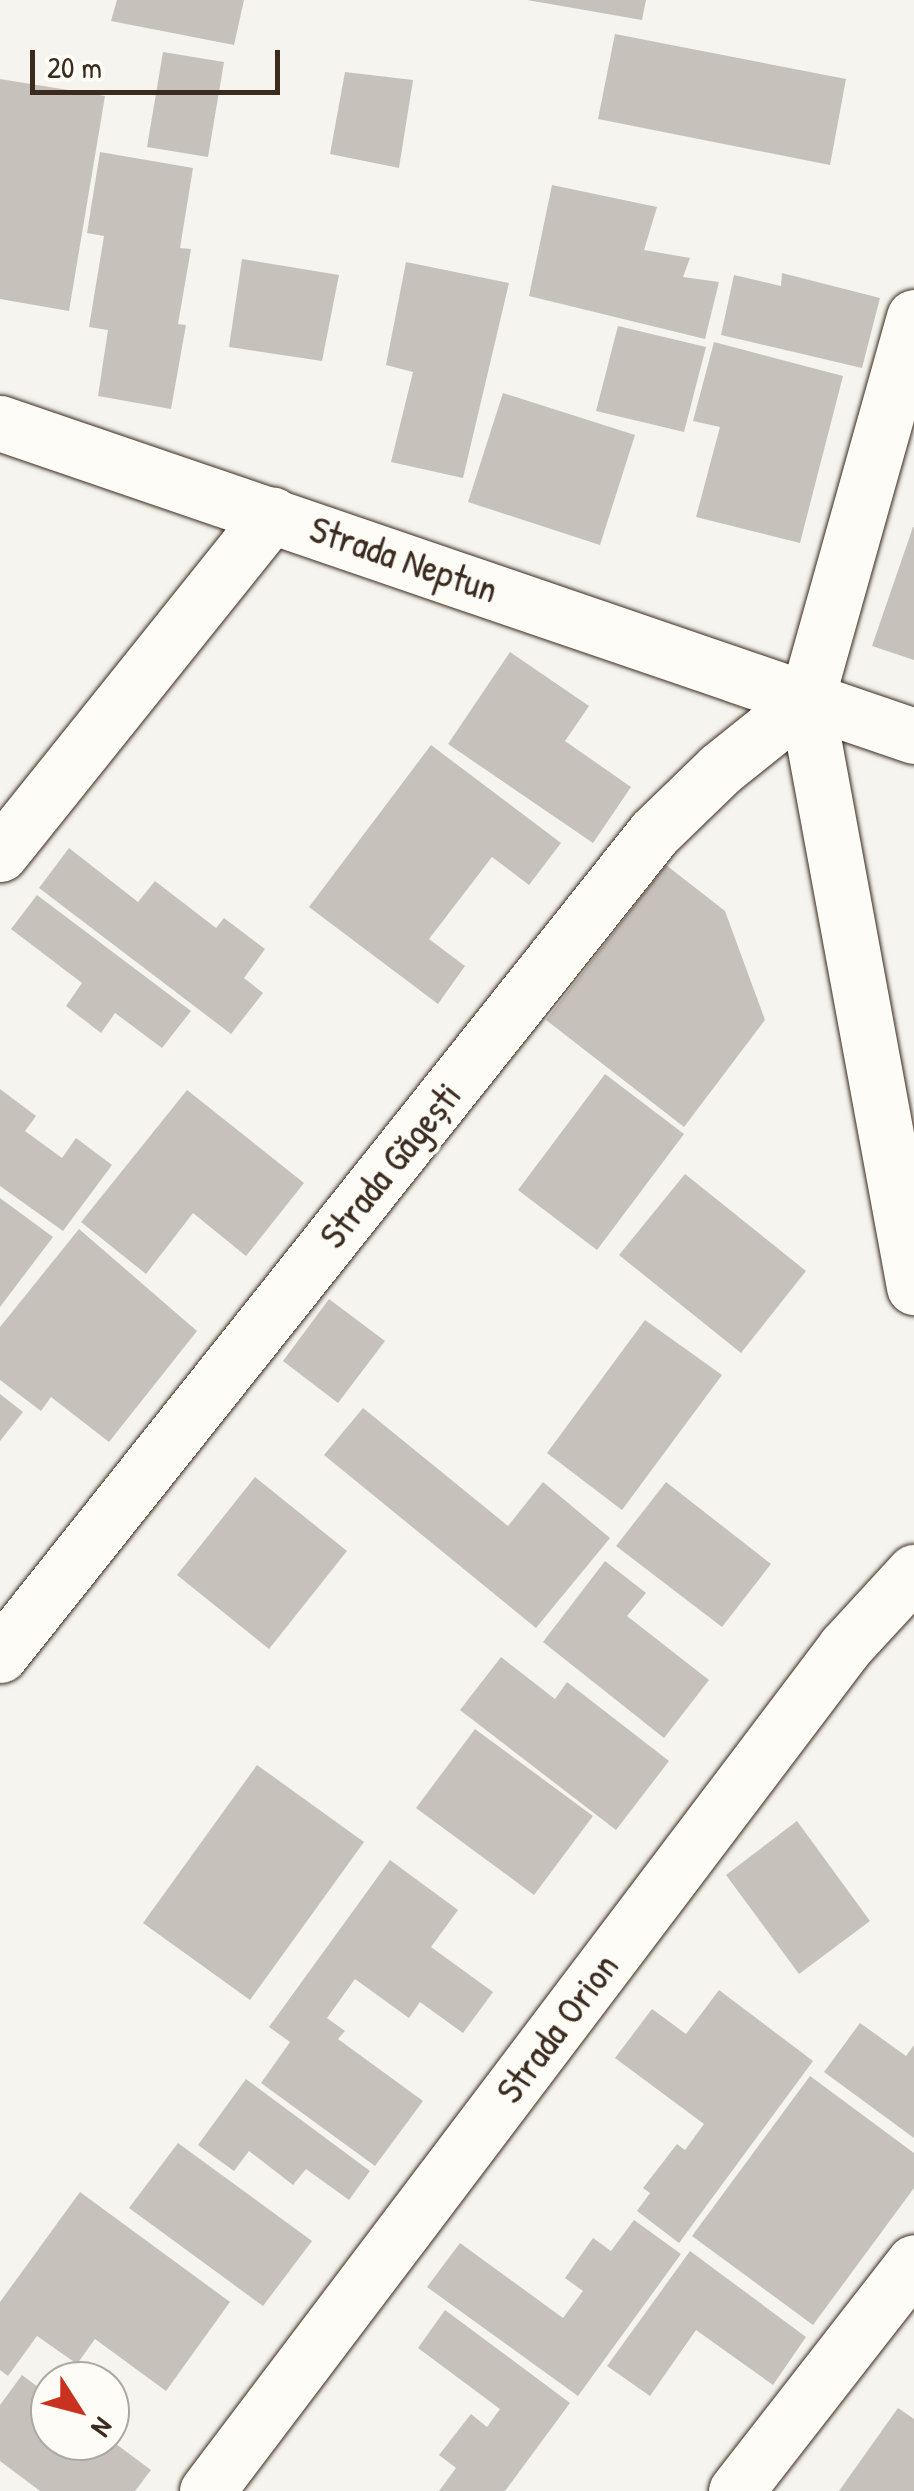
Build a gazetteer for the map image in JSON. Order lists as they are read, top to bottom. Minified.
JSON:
{"streets":{"street":["Strada Neptun","Strada Găgești","Strada Orion"]},"crossings":[["Strada Neptun","Strada Găgești"]],"scale_bar":"20 m","north":"bottom right"}
